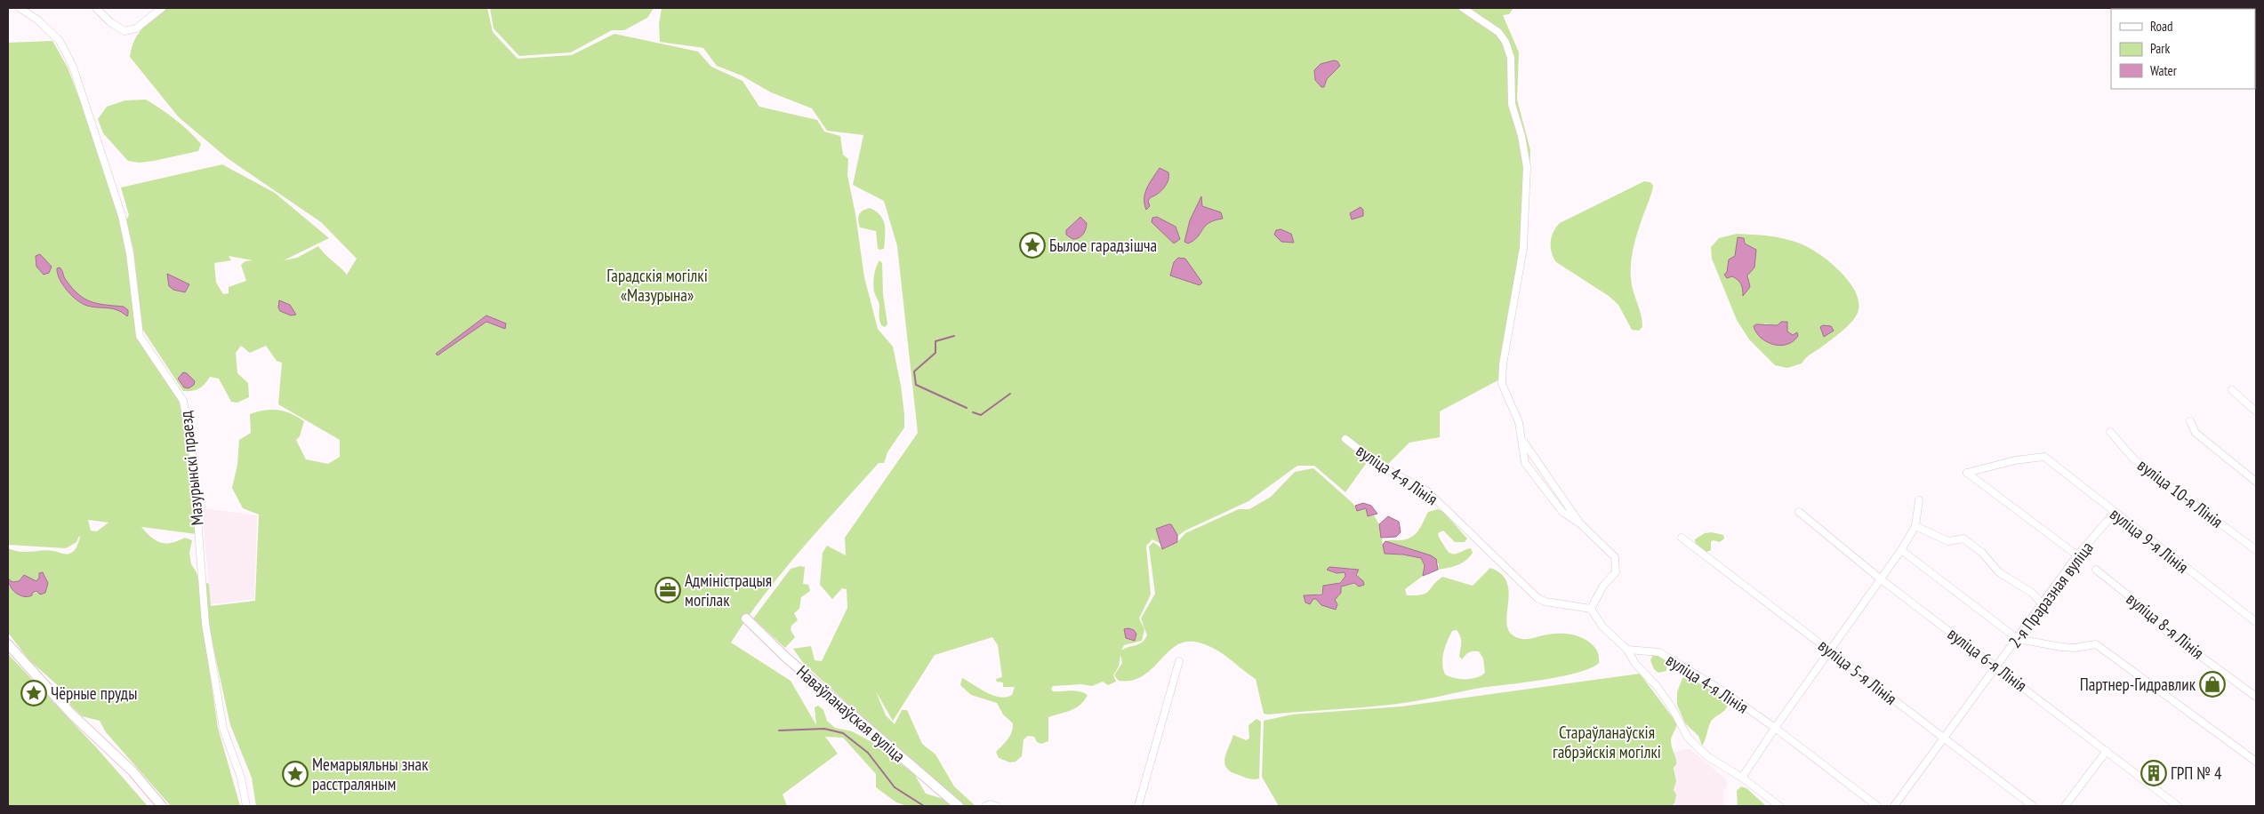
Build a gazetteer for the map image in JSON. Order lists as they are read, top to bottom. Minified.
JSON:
{"streets":{"street":["Мазурынскі праезд","вуліца 4-я Лінія","вуліца 10-я Лінія","вуліца 9-я Лінія","2-я Праразная вуліца","вуліца 8-я Лінія","вуліца 6-я Лінія","вуліца 5-я Лінія","Наваўланаўская вуліца"]},"crossings":[["вуліца 9-я Лінія","2-я Праразная вуліца"],["2-я Праразная вуліца","вуліца 6-я Лінія"],["2-я Праразная вуліца","вуліца 5-я Лінія"]],"parks":["Гарадскія могілкі «Мазурына»","Стараўланаўскія габрэйскія могілкі"],"places":{"place":["Былое гарадзішча","Чёрные пруды","Мемарыяльны знак расстраляным"],"office":["Адміністрацыя могілак"],"shop":["Партнер-Гидравлик"],"building":["ГРП № 4"]},"legend":["Road","Park","Water"]}
